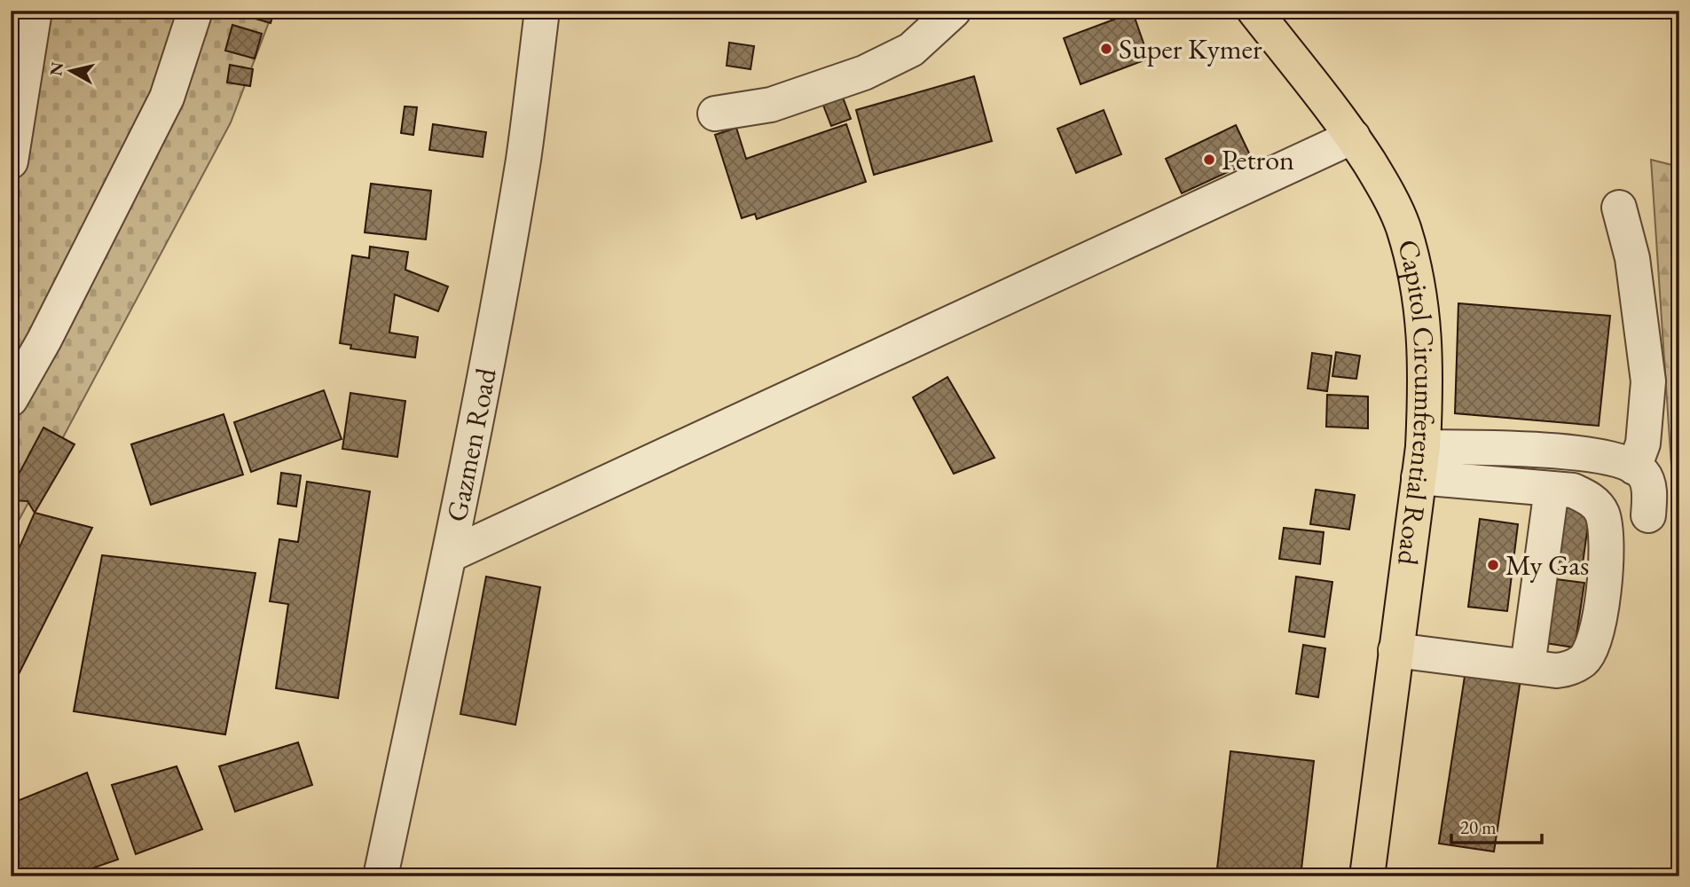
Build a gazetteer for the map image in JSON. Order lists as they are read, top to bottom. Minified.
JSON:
{"streets":{"main road":["Capitol Circumferential Road"],"street":["Gazmen Road"]},"places":["Super Kymer","Petron","My Gas"],"scale_bar":"20 m","north":"left"}
